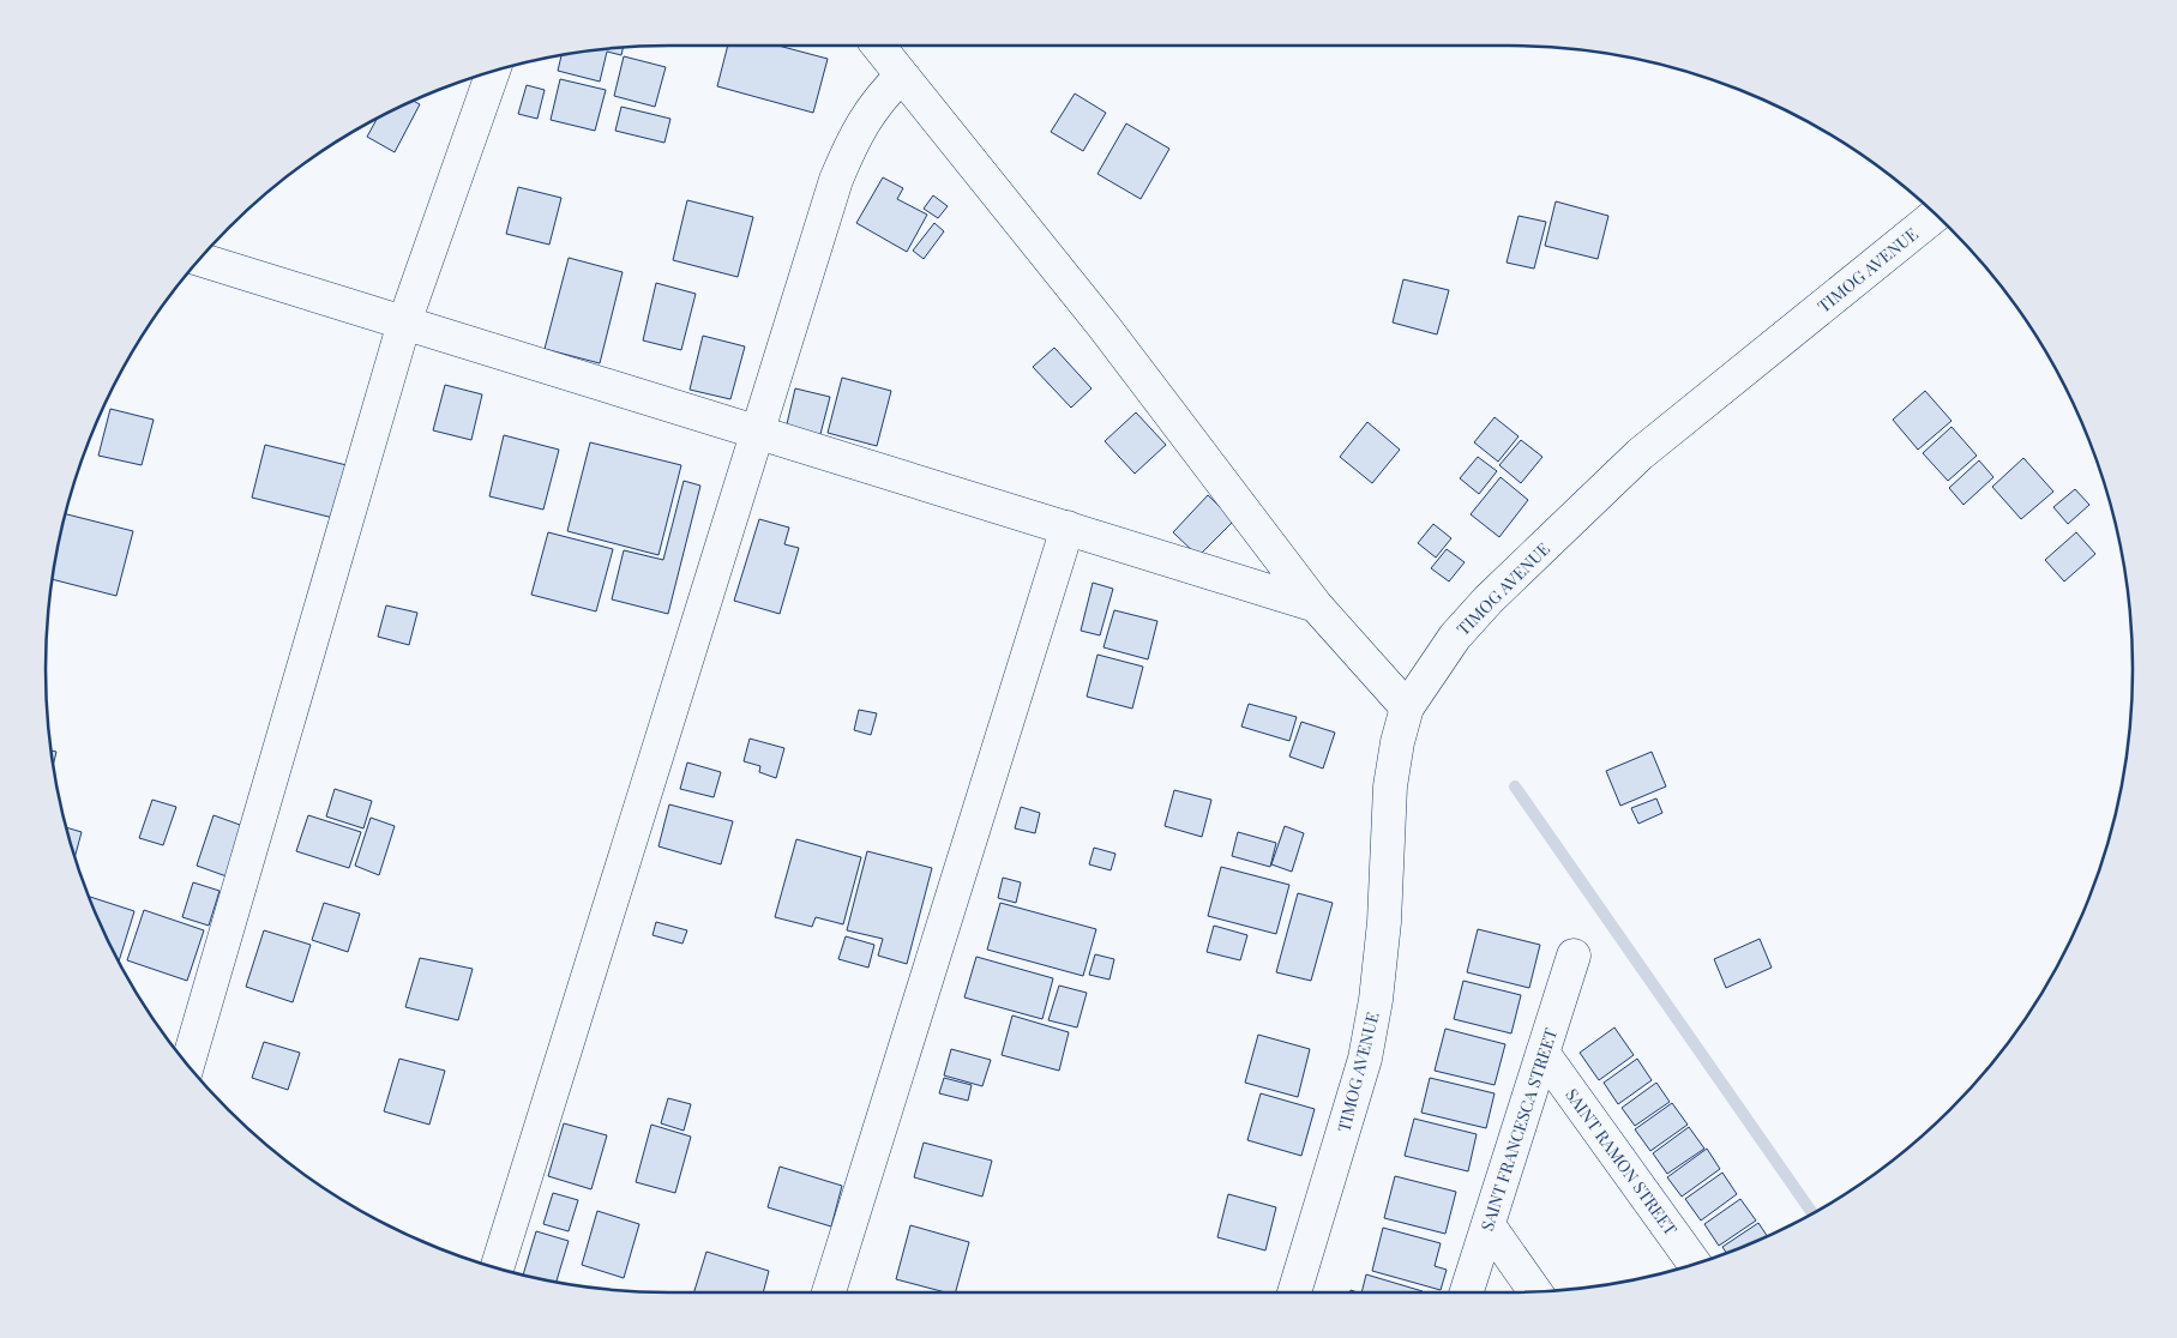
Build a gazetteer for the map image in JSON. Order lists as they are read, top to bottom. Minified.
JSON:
{"streets":{"street":["TIMOG AVENUE","SAINT FRANCESCA STREET","SAINT RAMON STREET"]},"crossings":[["SAINT FRANCESCA STREET","SAINT RAMON STREET"]]}
